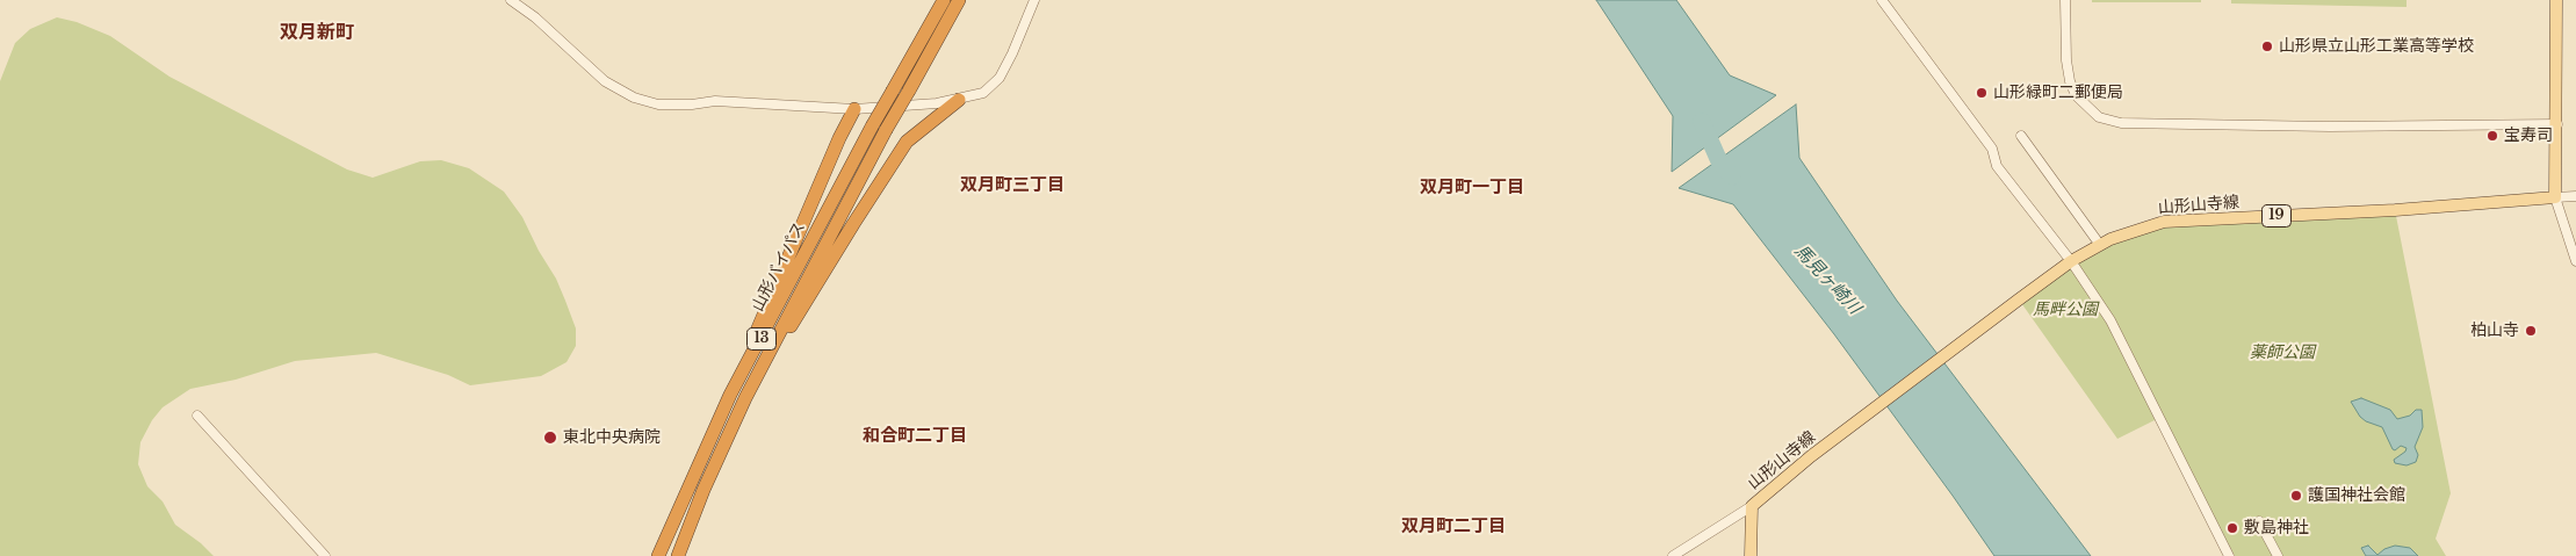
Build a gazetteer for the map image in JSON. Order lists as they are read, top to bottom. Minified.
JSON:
{"streets":{"highway":["山形バイパス","13"],"main road":["山形山寺線","19"]},"districts":["双月新町","双月町三丁目","双月町一丁目","和合町二丁目","双月町二丁目"],"water":["馬見ヶ崎川"],"parks":["馬畔公園","薬師公園"],"places":["山形県立山形工業高等学校","山形緑町二郵便局","宝寿司","柏山寺","東北中央病院","護国神社会館","敷島神社"]}
